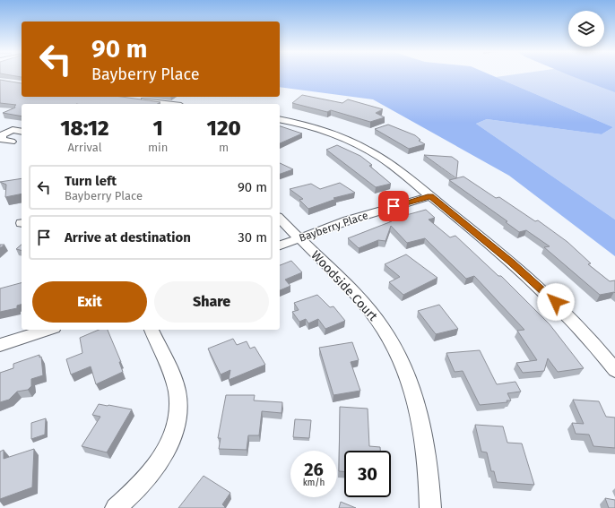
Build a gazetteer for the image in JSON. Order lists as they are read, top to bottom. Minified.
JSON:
{"streets":{"street":["Bayberry Place","Woodside Court"]},"crossings":[["Bayberry Place","Woodside Court"]],"page":{"turn":["90 m","Bayberry Place"],"eta":["18:12","Arrival","1","min","120","m"],"list":[{"name":"Turn left","note":"Bayberry Place","value":"90 m"},{"name":"Arrive at destination","value":"30 m"}],"buttons":["Exit","Share"],"speed":"26 km/h","limit":"30"}}
